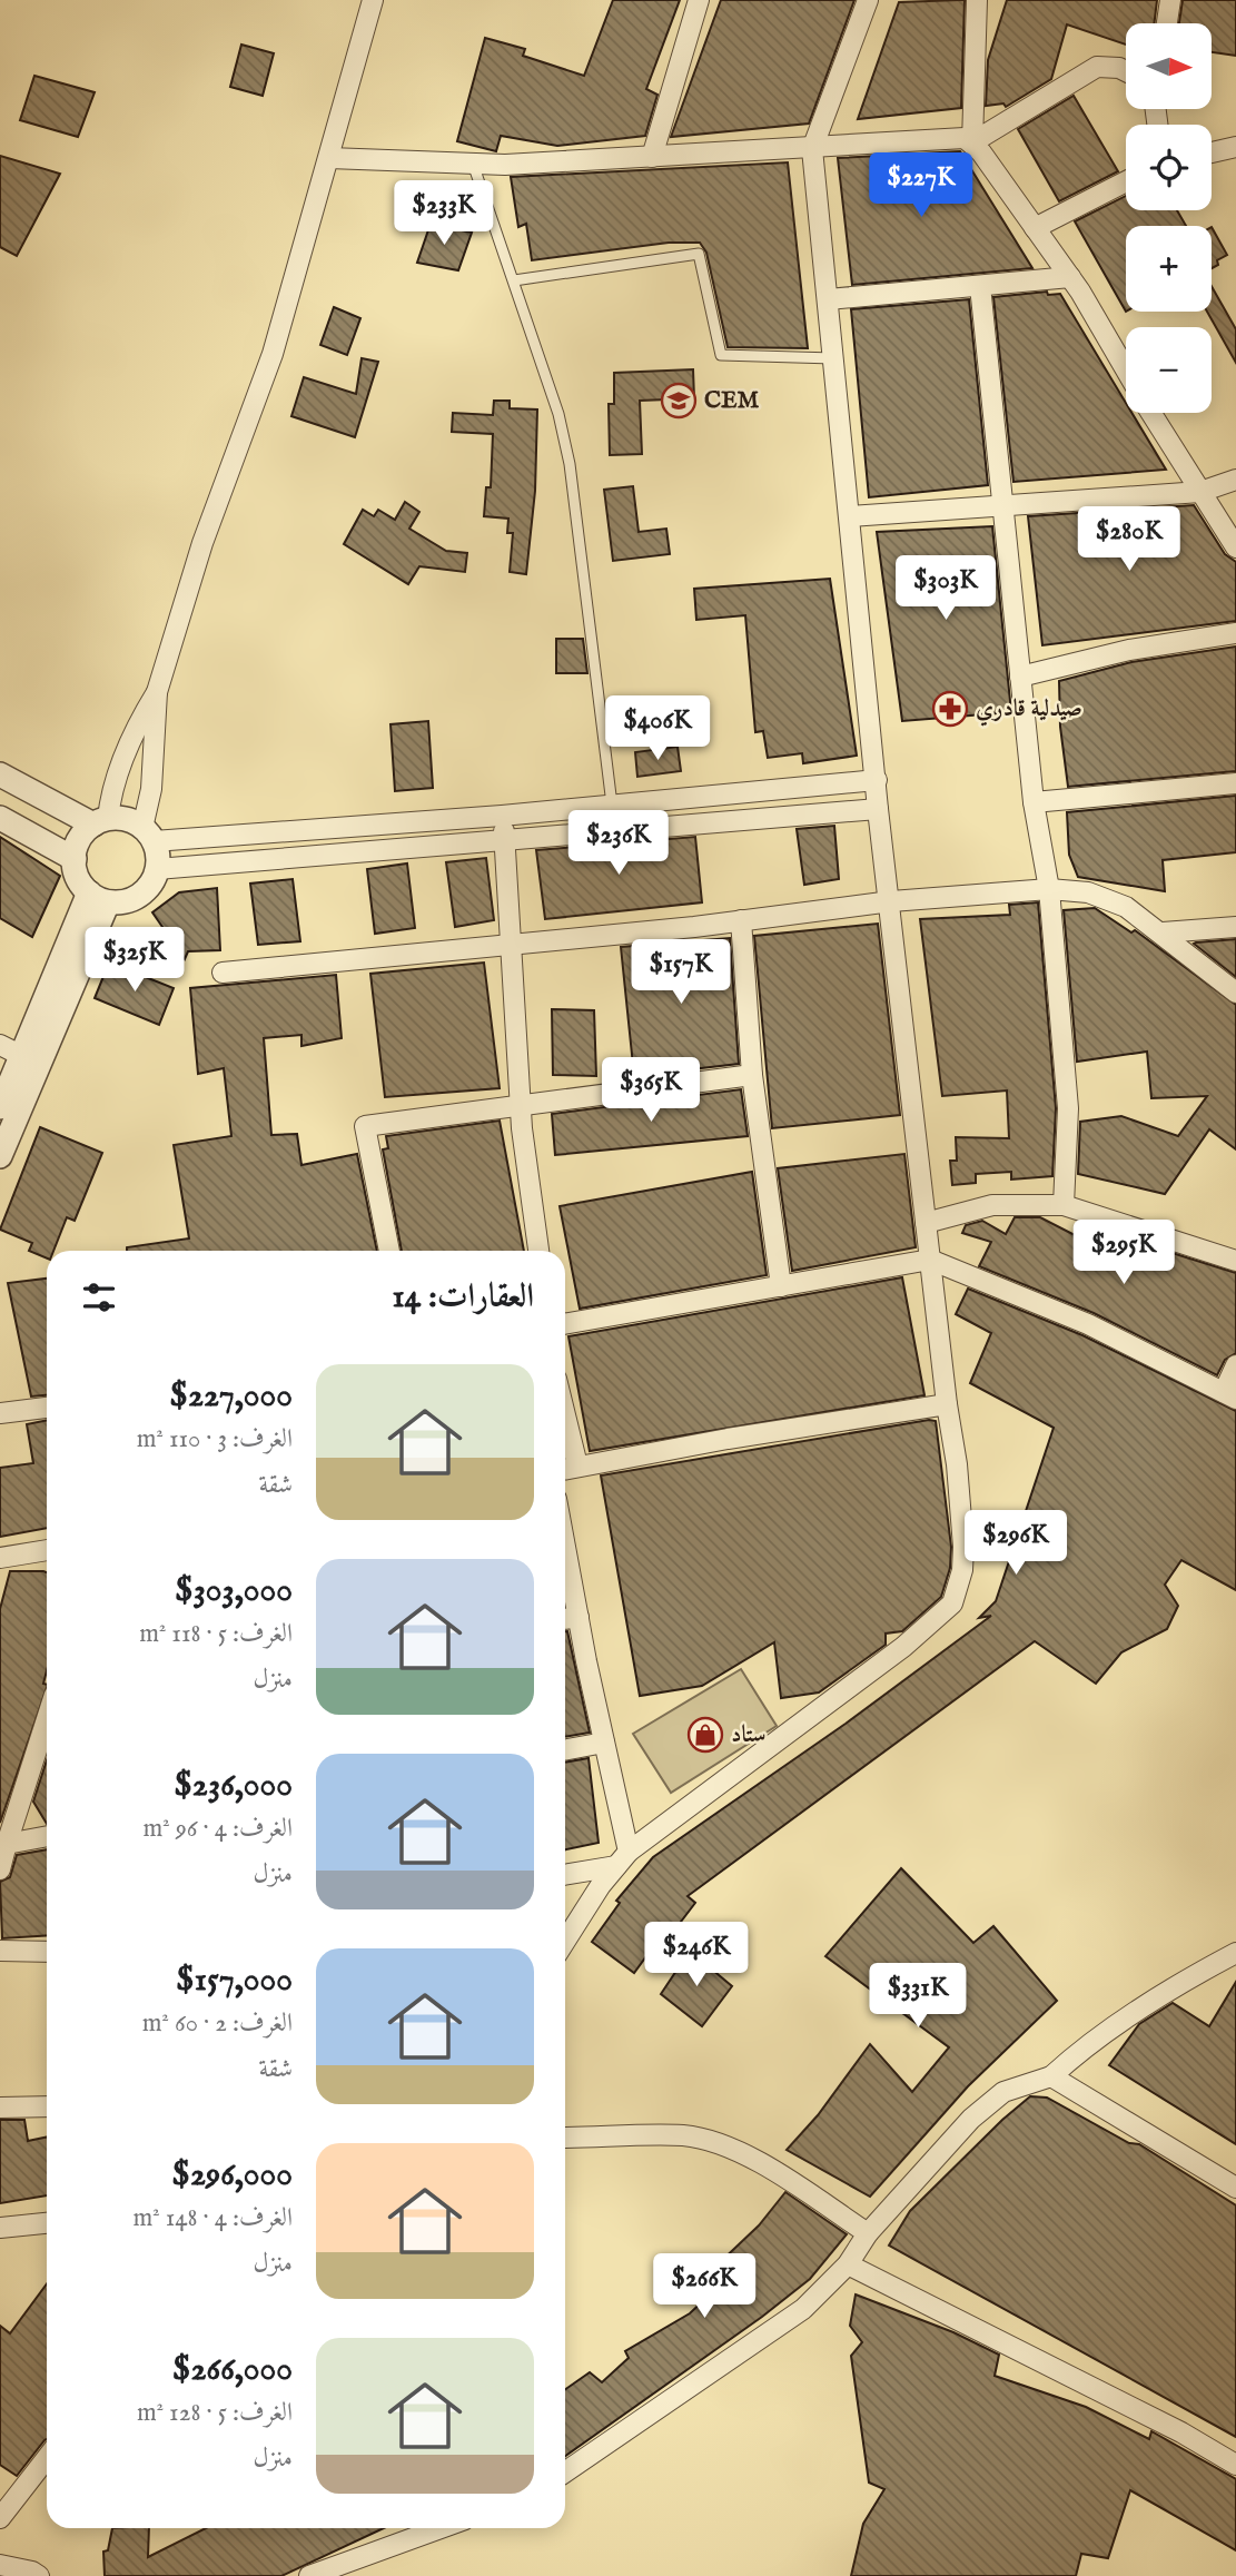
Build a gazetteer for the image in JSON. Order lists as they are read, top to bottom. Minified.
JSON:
{"places":{"school or university":["CEM"],"pharmacy":["صيدلية قادري"],"shop":["ستاد"]},"north":"right","page":{"map_buttons":["+","−"],"price":["$227K","$233K","$280K","$303K","$406K","$236K","$325K","$157K","$365K","$295K","$296K","$246K","$331K","$266K"],"heading":"العقارات: 14","list":[{"name":"$227,000","note":"الغرف: 3 · 110 m² · شقة"},{"name":"$303,000","note":"الغرف: 5 · 118 m² · منزل"},{"name":"$236,000","note":"الغرف: 4 · 96 m² · منزل"},{"name":"$157,000","note":"الغرف: 2 · 60 m² · شقة"},{"name":"$296,000","note":"الغرف: 4 · 148 m² · منزل"},{"name":"$266,000","note":"الغرف: 5 · 128 m² · منزل"}]}}
